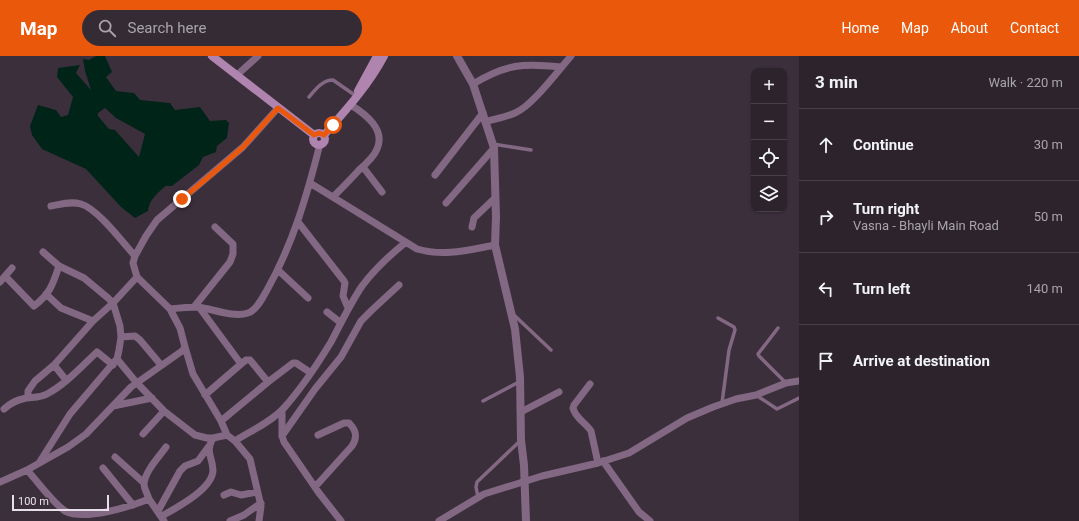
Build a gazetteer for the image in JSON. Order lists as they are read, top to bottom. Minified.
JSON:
{"scale_bar":"100 m","page":{"header":"Map","search":"Search here","nav":["Home","Map","About","Contact"],"heading":["3 min","Walk · 220 m"],"map_buttons":["+","−"],"list":[["Continue","30 m"],["Turn right","Vasna - Bhayli Main Road","50 m"],["Turn left","140 m"],"Arrive at destination"],"scale":"100 m"}}
